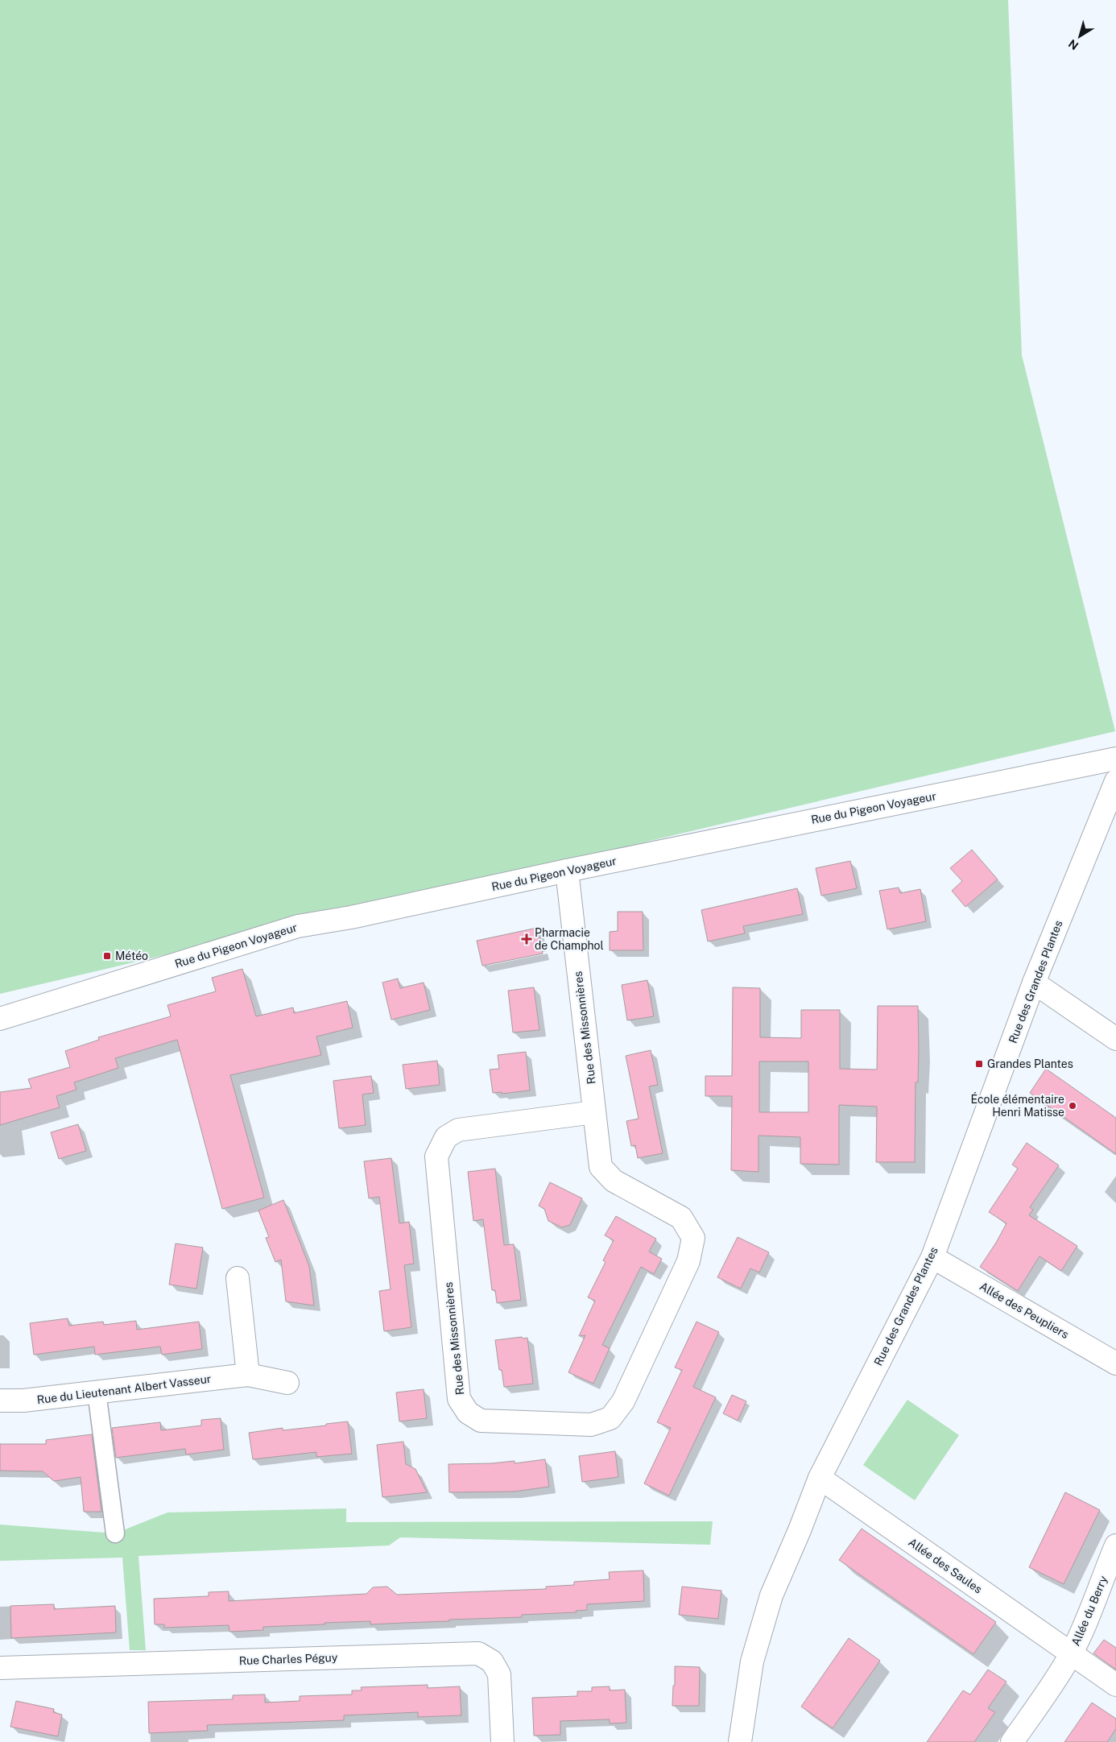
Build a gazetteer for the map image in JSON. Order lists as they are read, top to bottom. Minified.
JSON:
{"streets":{"street":["Rue du Pigeon Voyageur","Rue des Grandes Plantes","Rue des Missonnières","Allée des Peupliers","Rue du Lieutenant Albert Vasseur","Allée des Saules","Allée du Berry","Rue Charles Péguy"]},"crossings":[["Rue du Pigeon Voyageur","Rue des Missonnières"],["Rue des Grandes Plantes","Allée des Peupliers"],["Rue des Grandes Plantes","Allée des Saules"],["Allée des Saules","Allée du Berry"]],"places":{"health":["Pharmacie de Champhol"],"transit":["Météo","Grandes Plantes"],"other":["École élémentaire Henri Matisse"]},"north":"bottom left"}
